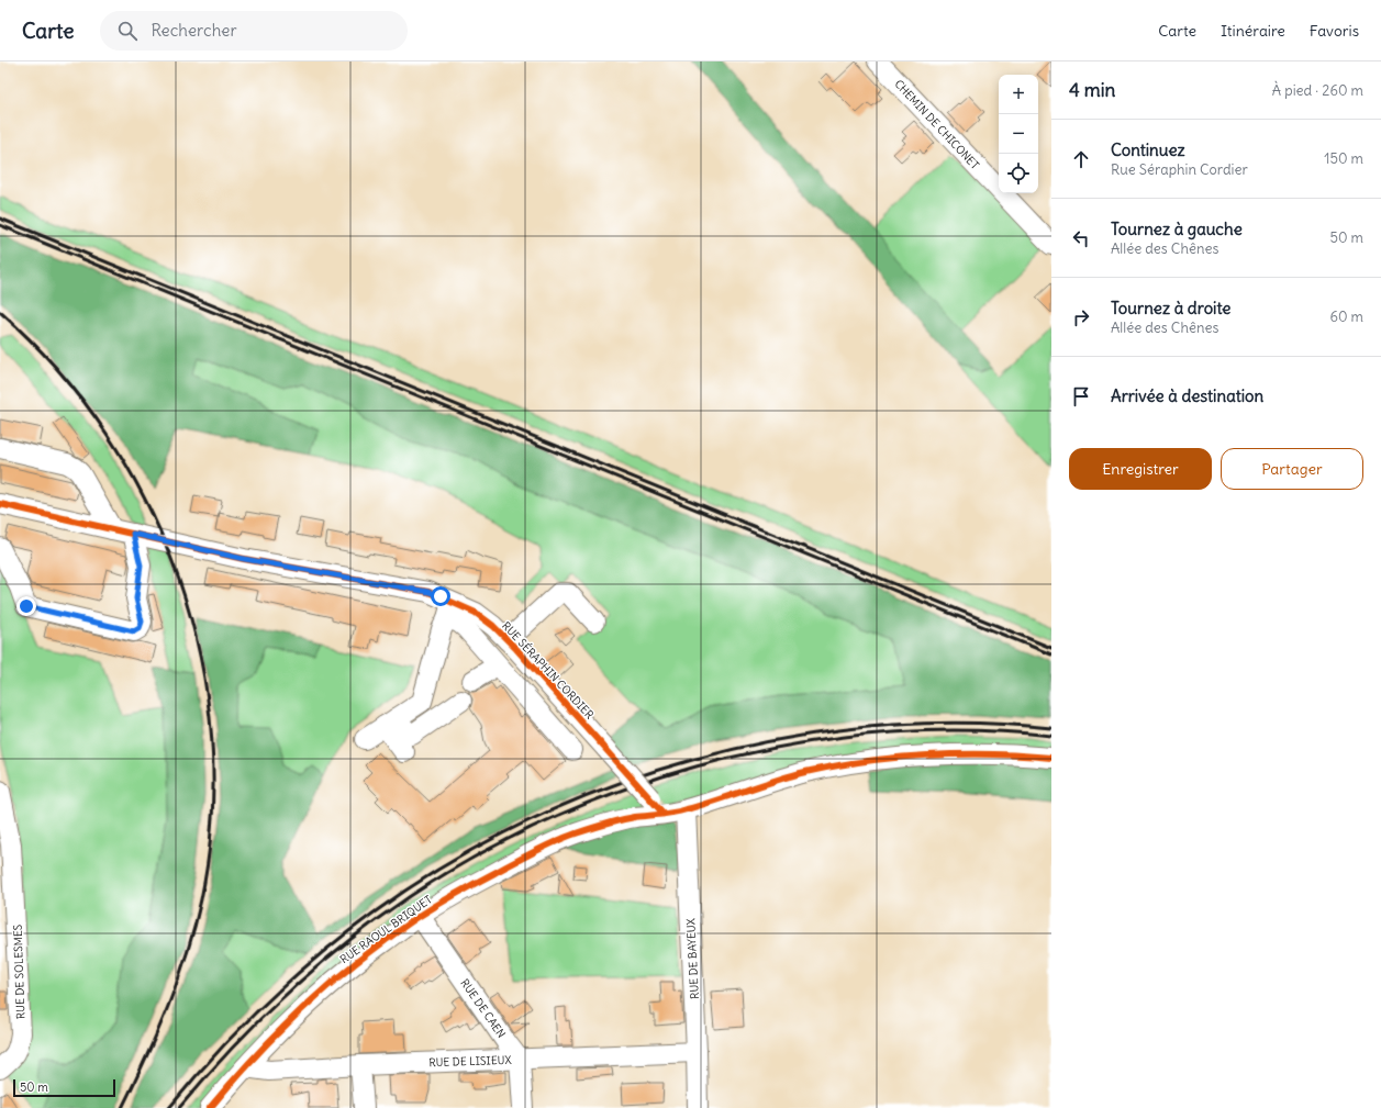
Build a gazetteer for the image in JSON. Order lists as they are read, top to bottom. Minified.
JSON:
{"streets":{"street":["CHEMIN DE CHICONET","RUE SÉRAPHIN CORDIER","RUE RAOUL BRIQUET","RUE DE BAYEUX","RUE DE SOLESMES","RUE DE CAEN","RUE DE LISIEUX"]},"crossings":[["RUE SÉRAPHIN CORDIER","RUE RAOUL BRIQUET"],["RUE RAOUL BRIQUET","RUE DE BAYEUX"],["RUE RAOUL BRIQUET","RUE DE CAEN"],["RUE RAOUL BRIQUET","RUE DE LISIEUX"],["RUE DE BAYEUX","RUE DE LISIEUX"],["RUE DE CAEN","RUE DE LISIEUX"]],"scale_bar":"50 m","page":{"header":"Carte","search":"Rechercher","nav":["Carte","Itinéraire","Favoris"],"heading":["4 min","À pied · 260 m"],"map_buttons":["+","−"],"list":[["Continuez","Rue Séraphin Cordier","150 m"],["Tournez à gauche","Allée des Chênes","50 m"],["Tournez à droite","Allée des Chênes","60 m"],"Arrivée à destination"],"buttons":["Enregistrer","Partager"],"scale":"50 m"}}
